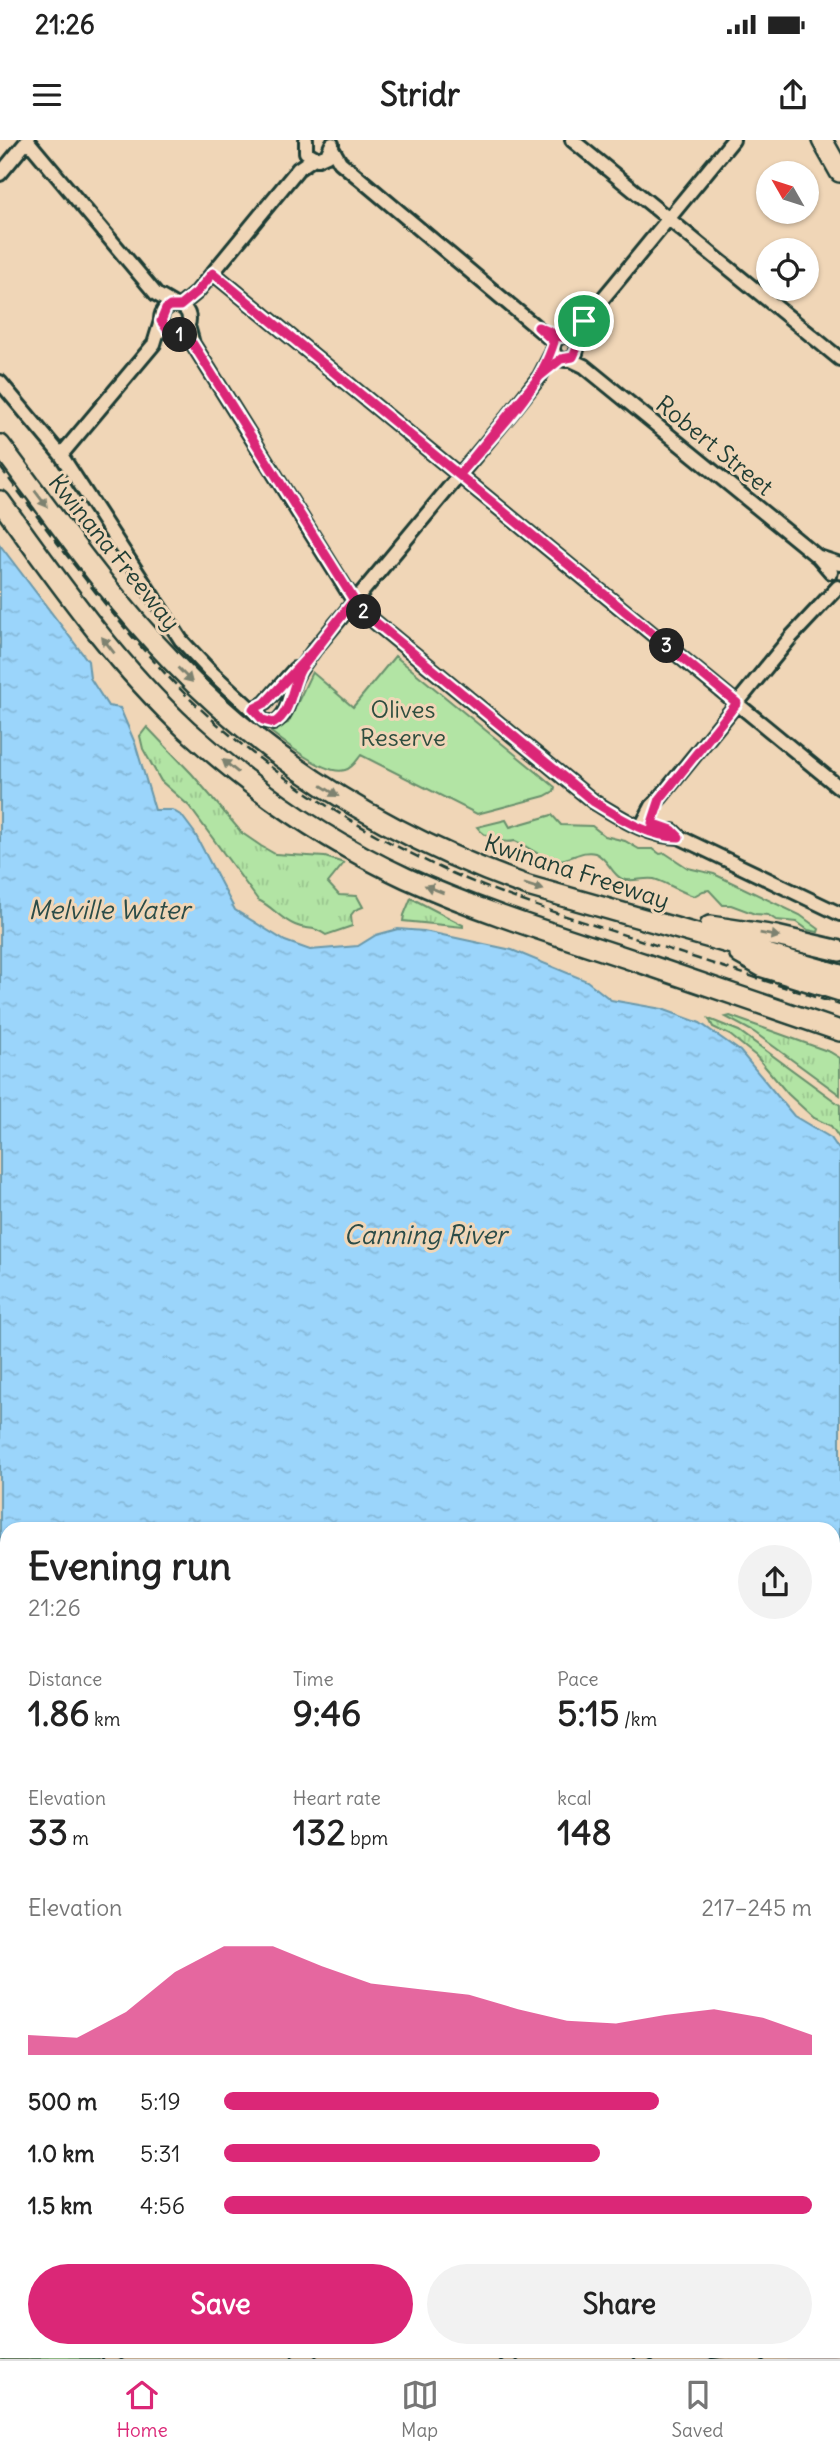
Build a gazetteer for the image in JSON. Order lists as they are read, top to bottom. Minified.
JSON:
{"streets":{"highway":["Kwinana Freeway"],"street":["Robert Street"]},"water":["Melville Water","Canning River"],"parks":["Olives Reserve"],"north":"top left","page":{"status":"21:26","header":"Stridr","pins":["1","2","3"],"heading":["Evening run","21:26"],"stats":[["Distance","1.86 km"],["Time","9:46"],["Pace","5:15 /km"],["Elevation","33 m"],["Heart rate","132 bpm"],["kcal","148"]],"chart":["Elevation","217–245 m"],"list":[{"name":"500 m","note":"5:19"},{"name":"1.0 km","note":"5:31"},{"name":"1.5 km","note":"4:56"}],"buttons":["Save","Share"],"tabs":["Home","Map","Saved"]}}
